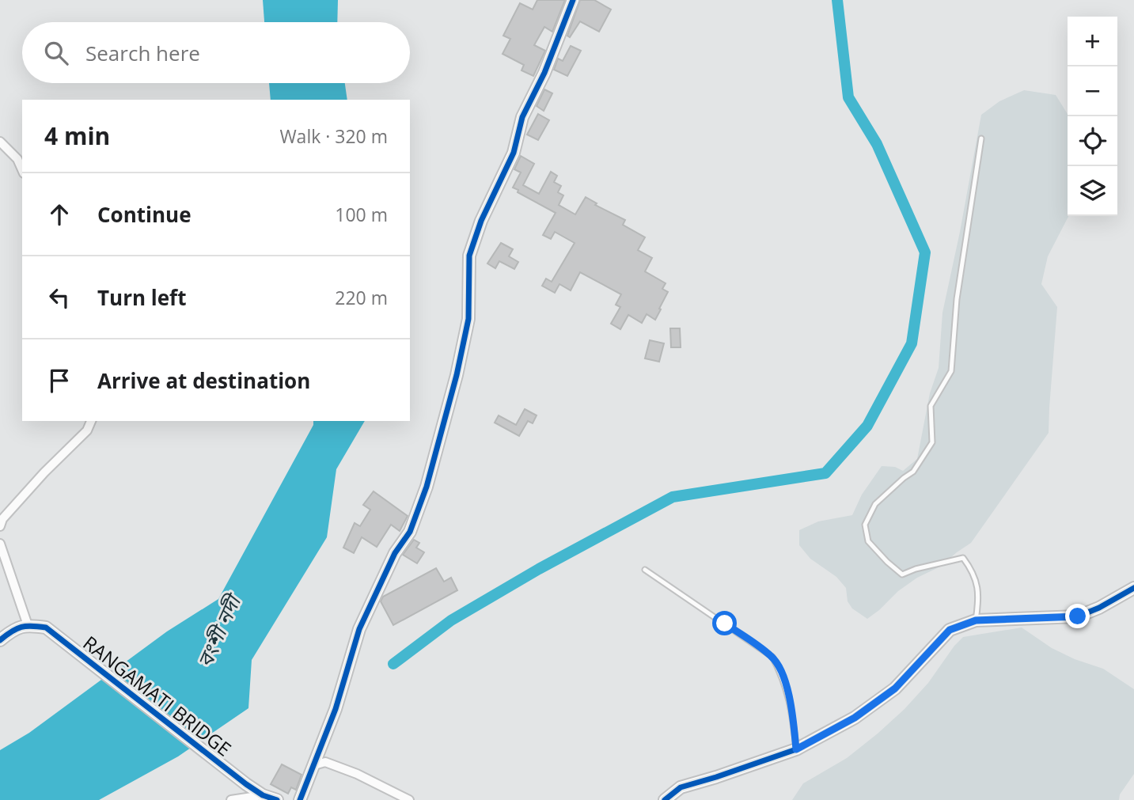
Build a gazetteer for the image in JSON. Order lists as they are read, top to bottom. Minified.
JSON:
{"streets":{"street":["RANGAMATI BRIDGE"]},"water":["বংশী নদী"],"page":{"map_buttons":["+","−"],"search":"Search here","heading":["4 min","Walk · 320 m"],"list":[["Continue","100 m"],["Turn left","220 m"],"Arrive at destination"]}}
